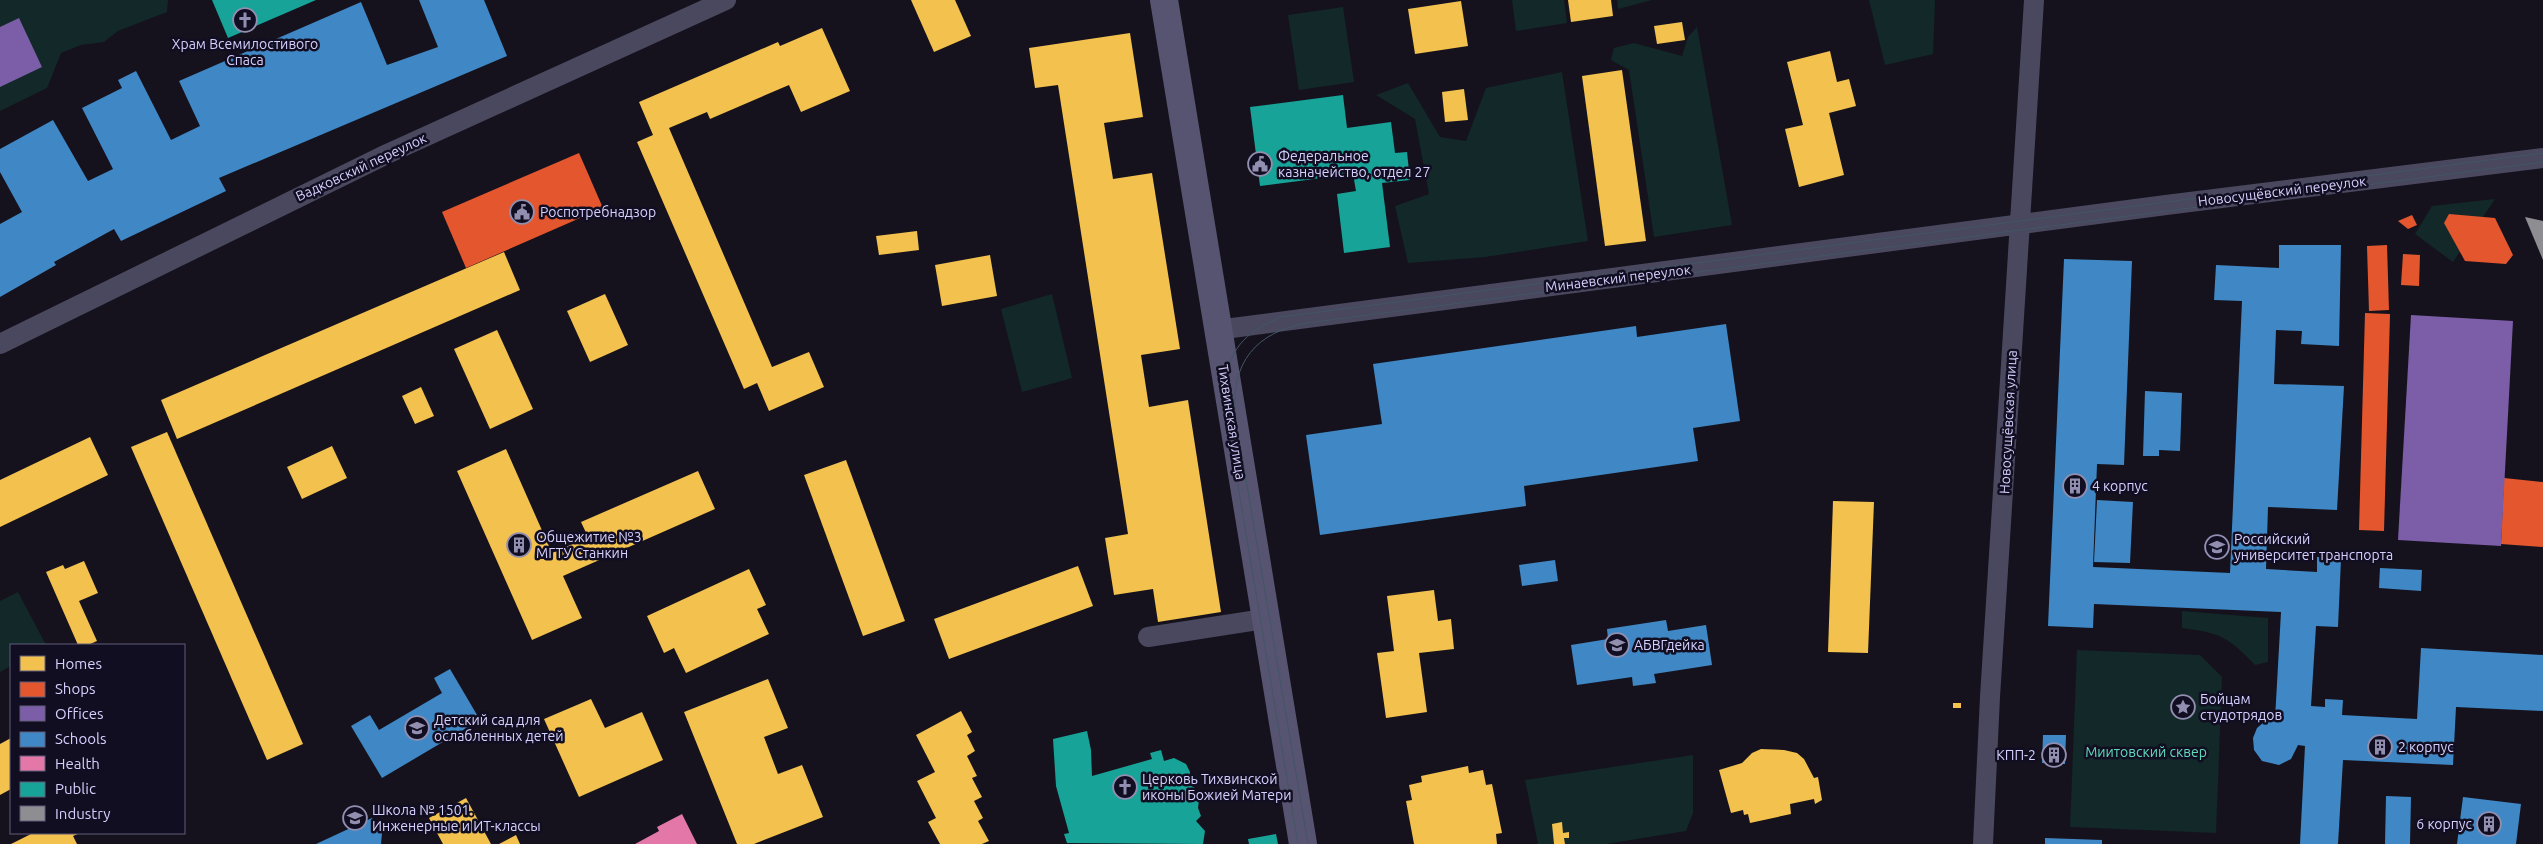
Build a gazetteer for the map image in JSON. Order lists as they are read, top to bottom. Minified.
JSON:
{"streets":{"street":["Вадковский переулок","Новосущёвский переулок","Минаевский переулок","Тихвинская улица","Новосущёвская улица"]},"crossings":[["Новосущёвский переулок","Минаевский переулок"],["Новосущёвский переулок","Новосущёвская улица"],["Минаевский переулок","Тихвинская улица"],["Минаевский переулок","Новосущёвская улица"]],"parks":["Миитовский сквер"],"places":{"church":["Храм Всемилостивого Спаса","Церковь Тихвинской иконы Божией Матери"],"public building":["Федеральное казначейство, отдел 27","Роспотребнадзор"],"building":["4 корпус","Общежитие №3 МГТУ Станкин","2 корпус","КПП-2","6 корпус"],"school or university":["Российский университет транспорта","АБВГдейка","Детский сад для ослабленных детей","Школа № 1501. Инженерные и ИТ-классы"],"place":["Бойцам студотрядов"]},"legend":["Homes","Shops","Offices","Schools","Health","Public","Industry"]}
